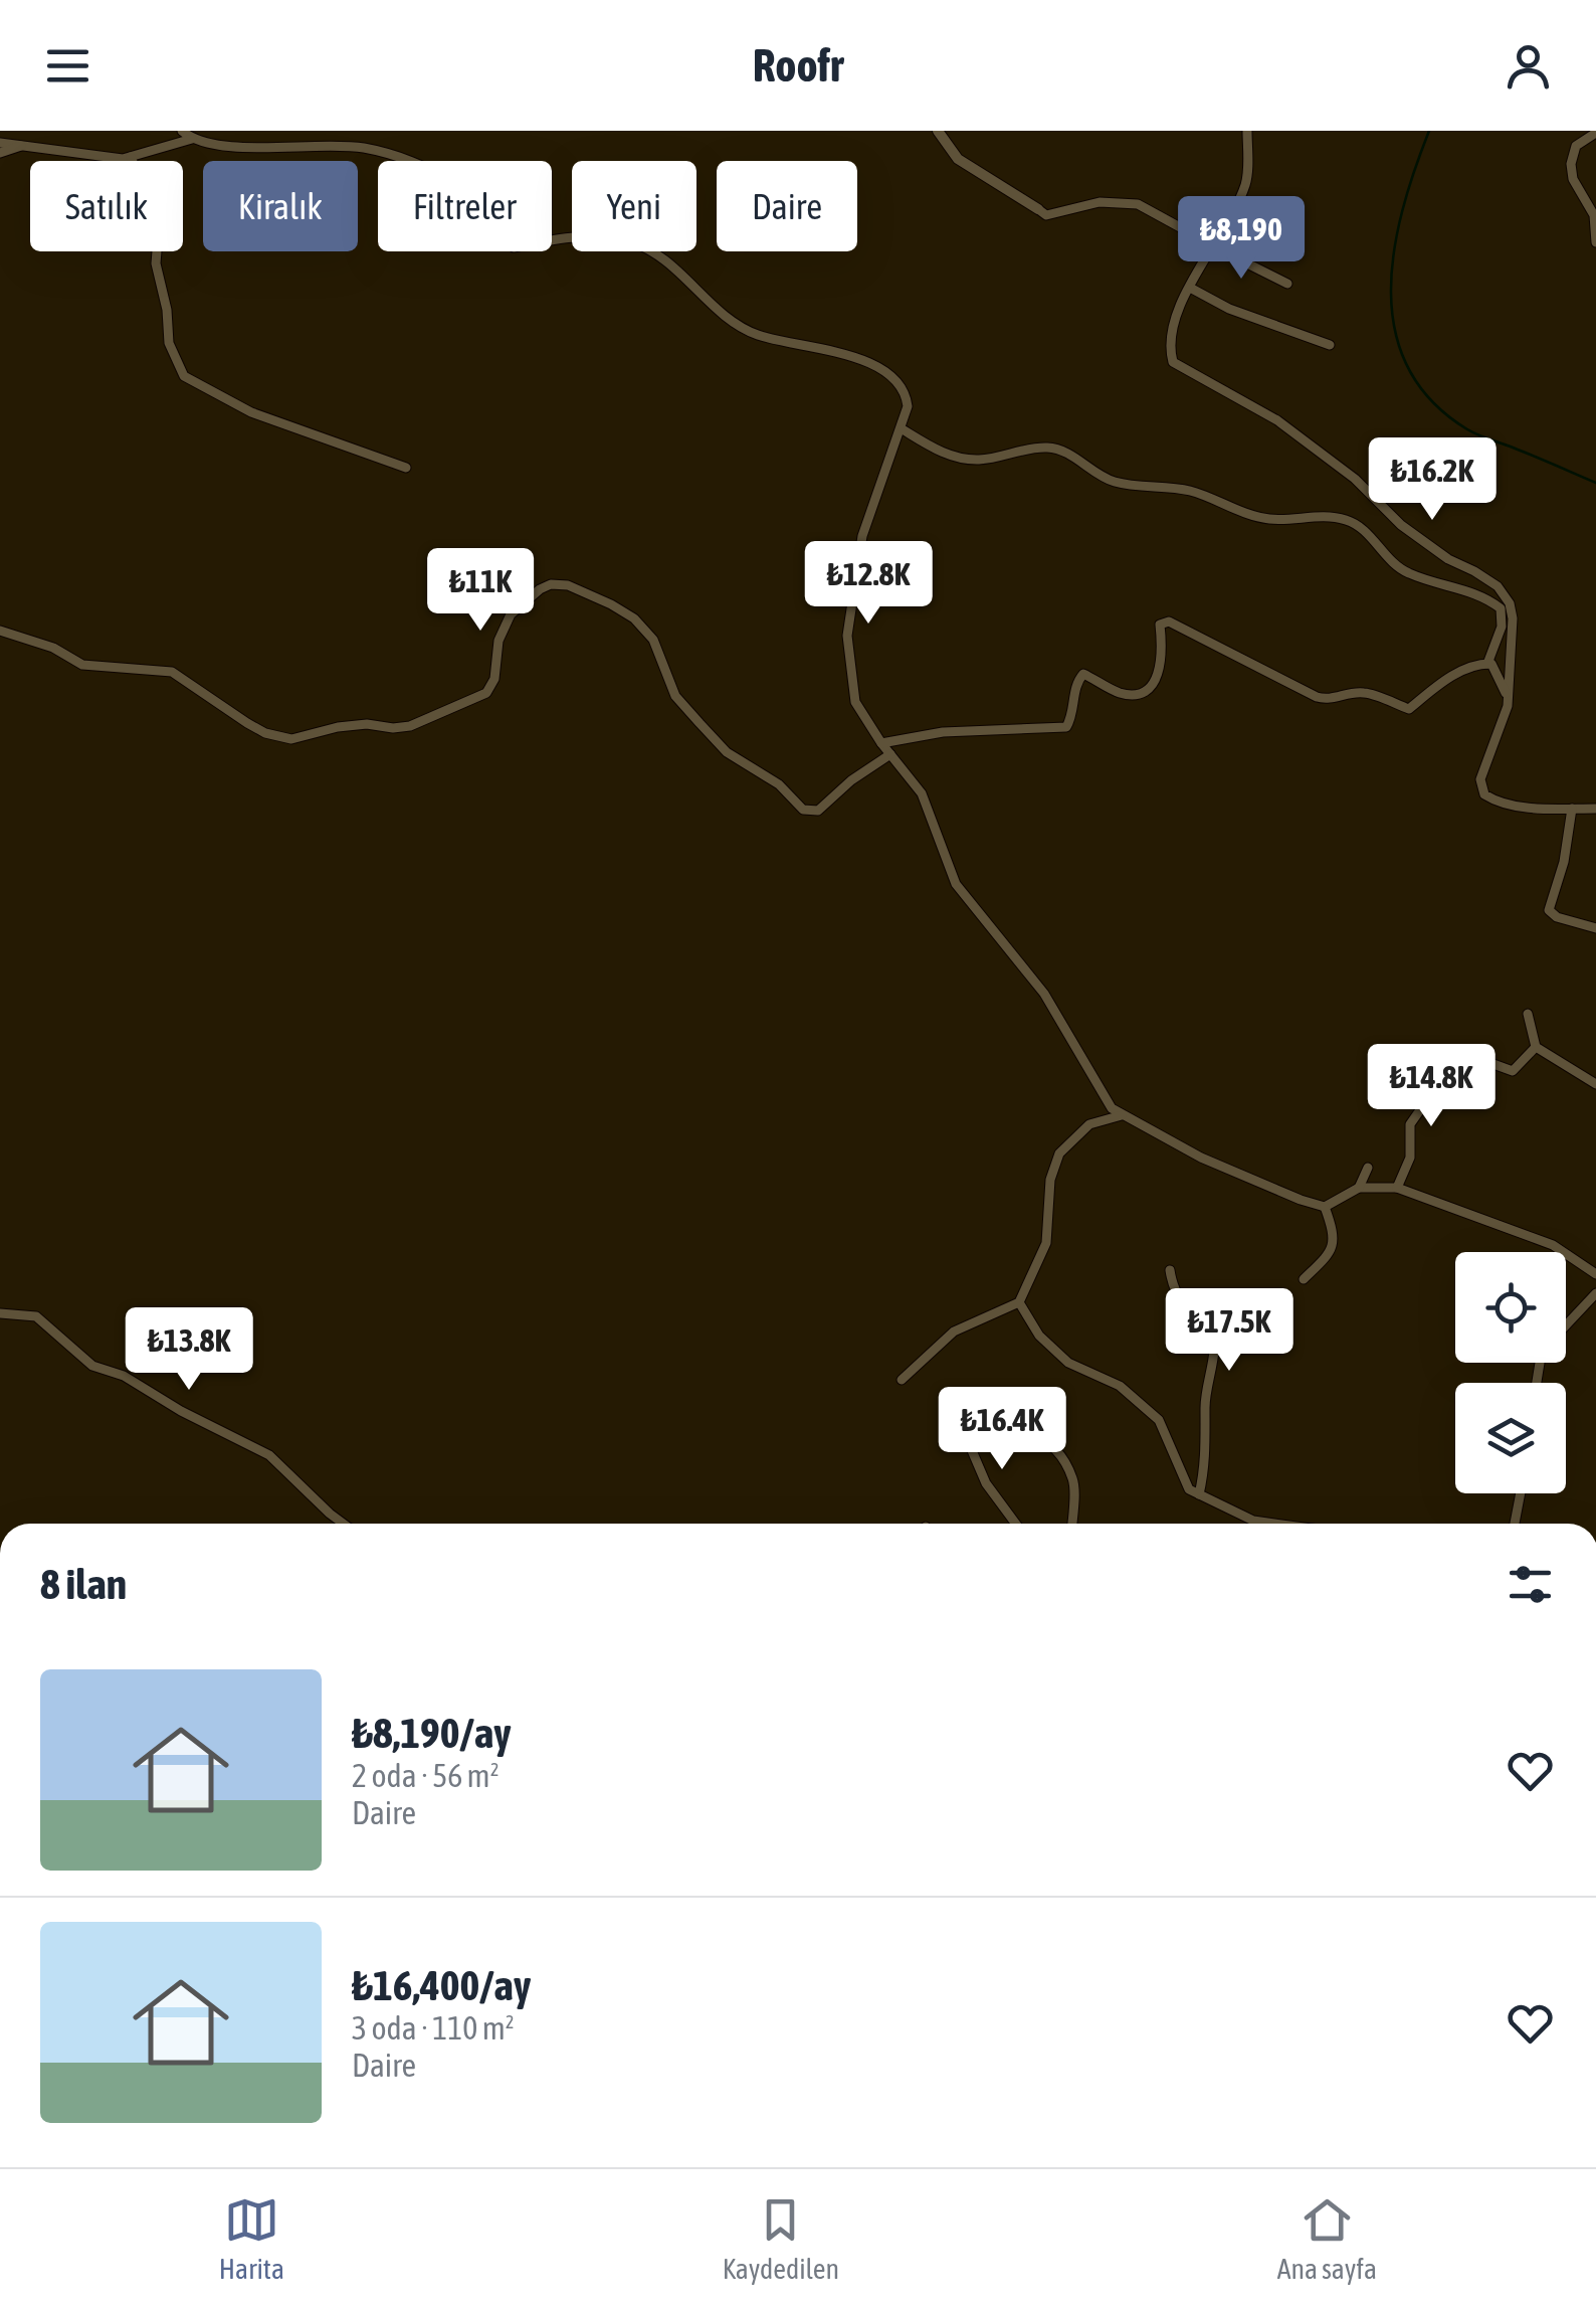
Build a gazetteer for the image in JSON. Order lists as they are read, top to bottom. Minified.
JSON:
{"page":{"header":"Roofr","chip":["Satılık","Kiralık","Filtreler","Yeni","Daire"],"price":["₺8,190","₺16.2K","₺12.8K","₺11K","₺14.8K","₺17.5K","₺13.8K","₺16.4K"],"heading":"8 ilan","list":[{"name":"₺8,190/ay","note":"2 oda · 56 m² · Daire"},{"name":"₺16,400/ay","note":"3 oda · 110 m² · Daire"}],"tabs":["Harita","Kaydedilen","Ana sayfa"]}}
